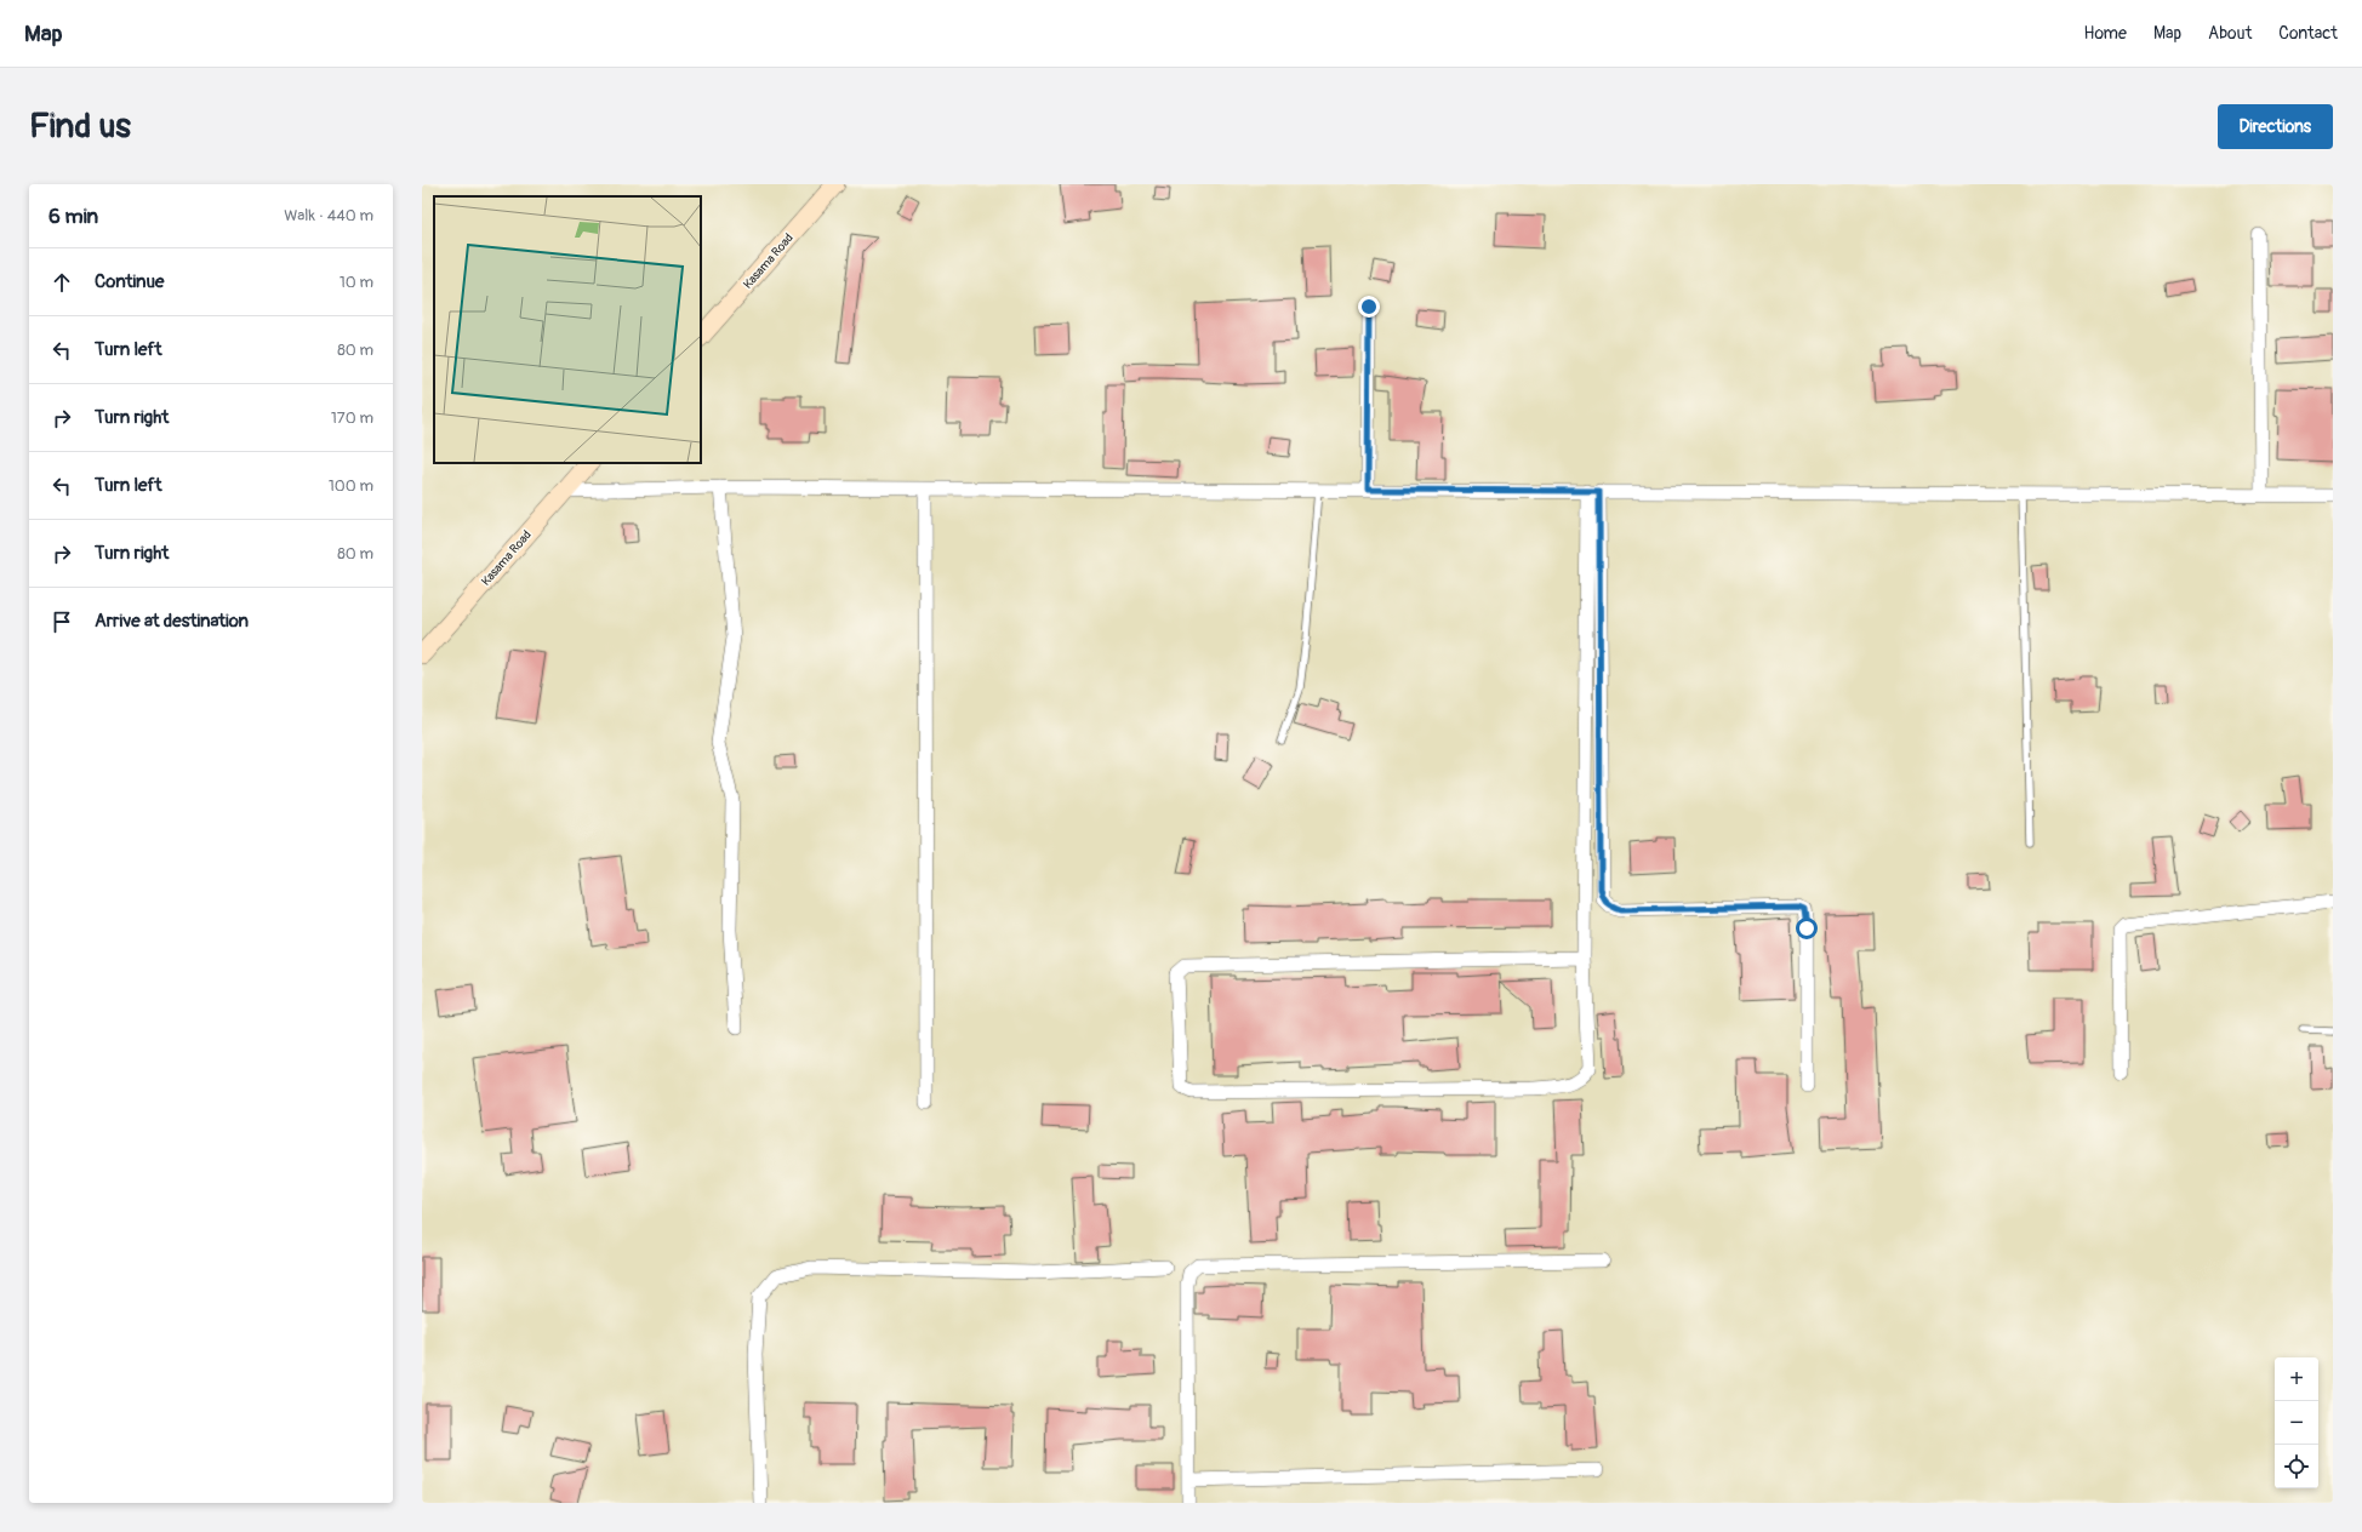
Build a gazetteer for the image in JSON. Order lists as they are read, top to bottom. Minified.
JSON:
{"streets":{"street":["Kasama Road"]},"page":{"header":"Map","nav":["Home","Map","About","Contact"],"buttons":"Directions","title":"Find us","heading":["6 min","Walk · 440 m"],"list":[["Continue","10 m"],["Turn left","80 m"],["Turn right","170 m"],["Turn left","100 m"],["Turn right","80 m"],"Arrive at destination"],"map_buttons":["+","−"]}}
